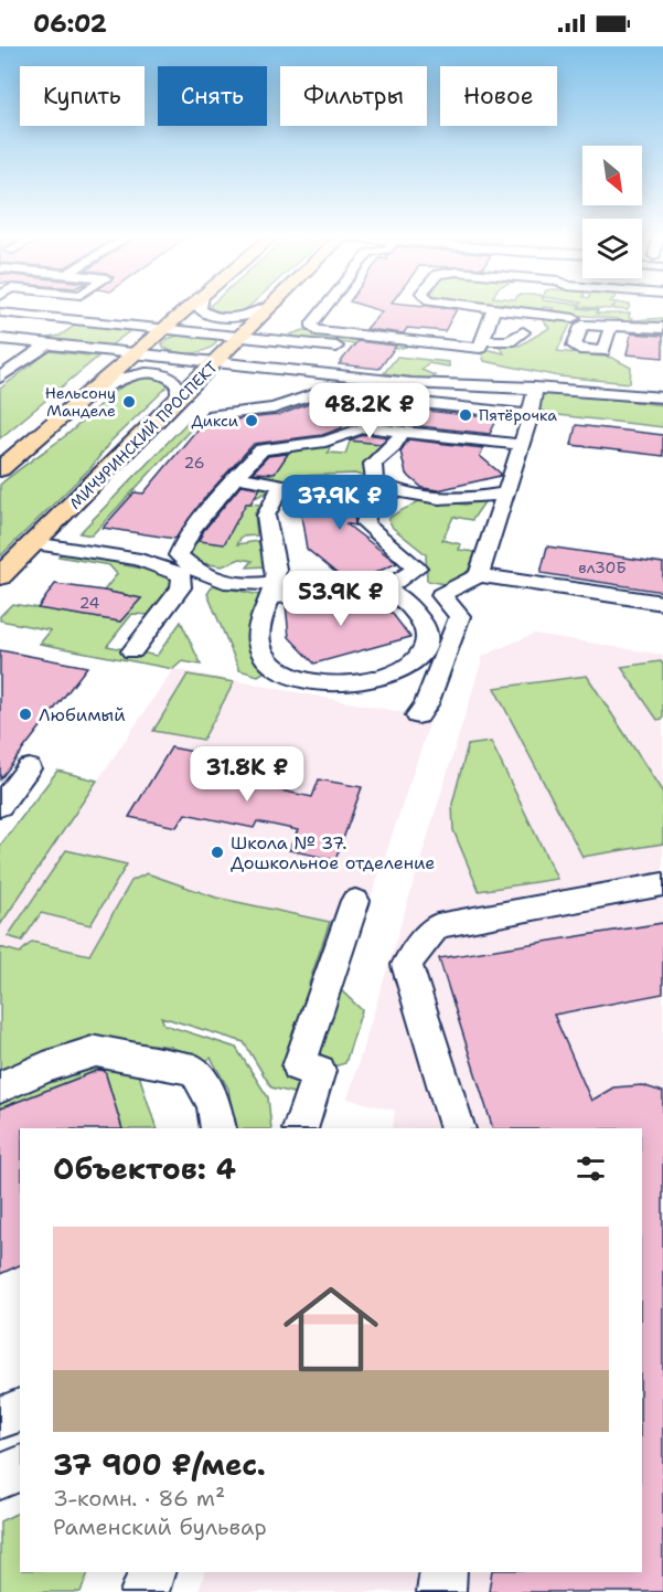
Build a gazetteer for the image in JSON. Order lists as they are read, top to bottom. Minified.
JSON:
{"streets":{"main road":["МИЧУРИНСКИЙ ПРОСПЕКТ"]},"places":["Нельсону Манделе","Пятёрочка","Дикси","Любимый","Школа № 37. Дошкольное отделение"],"house_numbers":["26","вл30Б","24"],"north":"bottom right","page":{"status":"06:02","chip":["Купить","Снять","Фильтры","Новое"],"price":["48.2K ₽","37.9K ₽","53.9K ₽","31.8K ₽"],"heading":"Объектов: 4","list":[{"name":"37 900 ₽/мес.","note":"3-комн. · 86 m² · Раменский бульвар"}]}}
